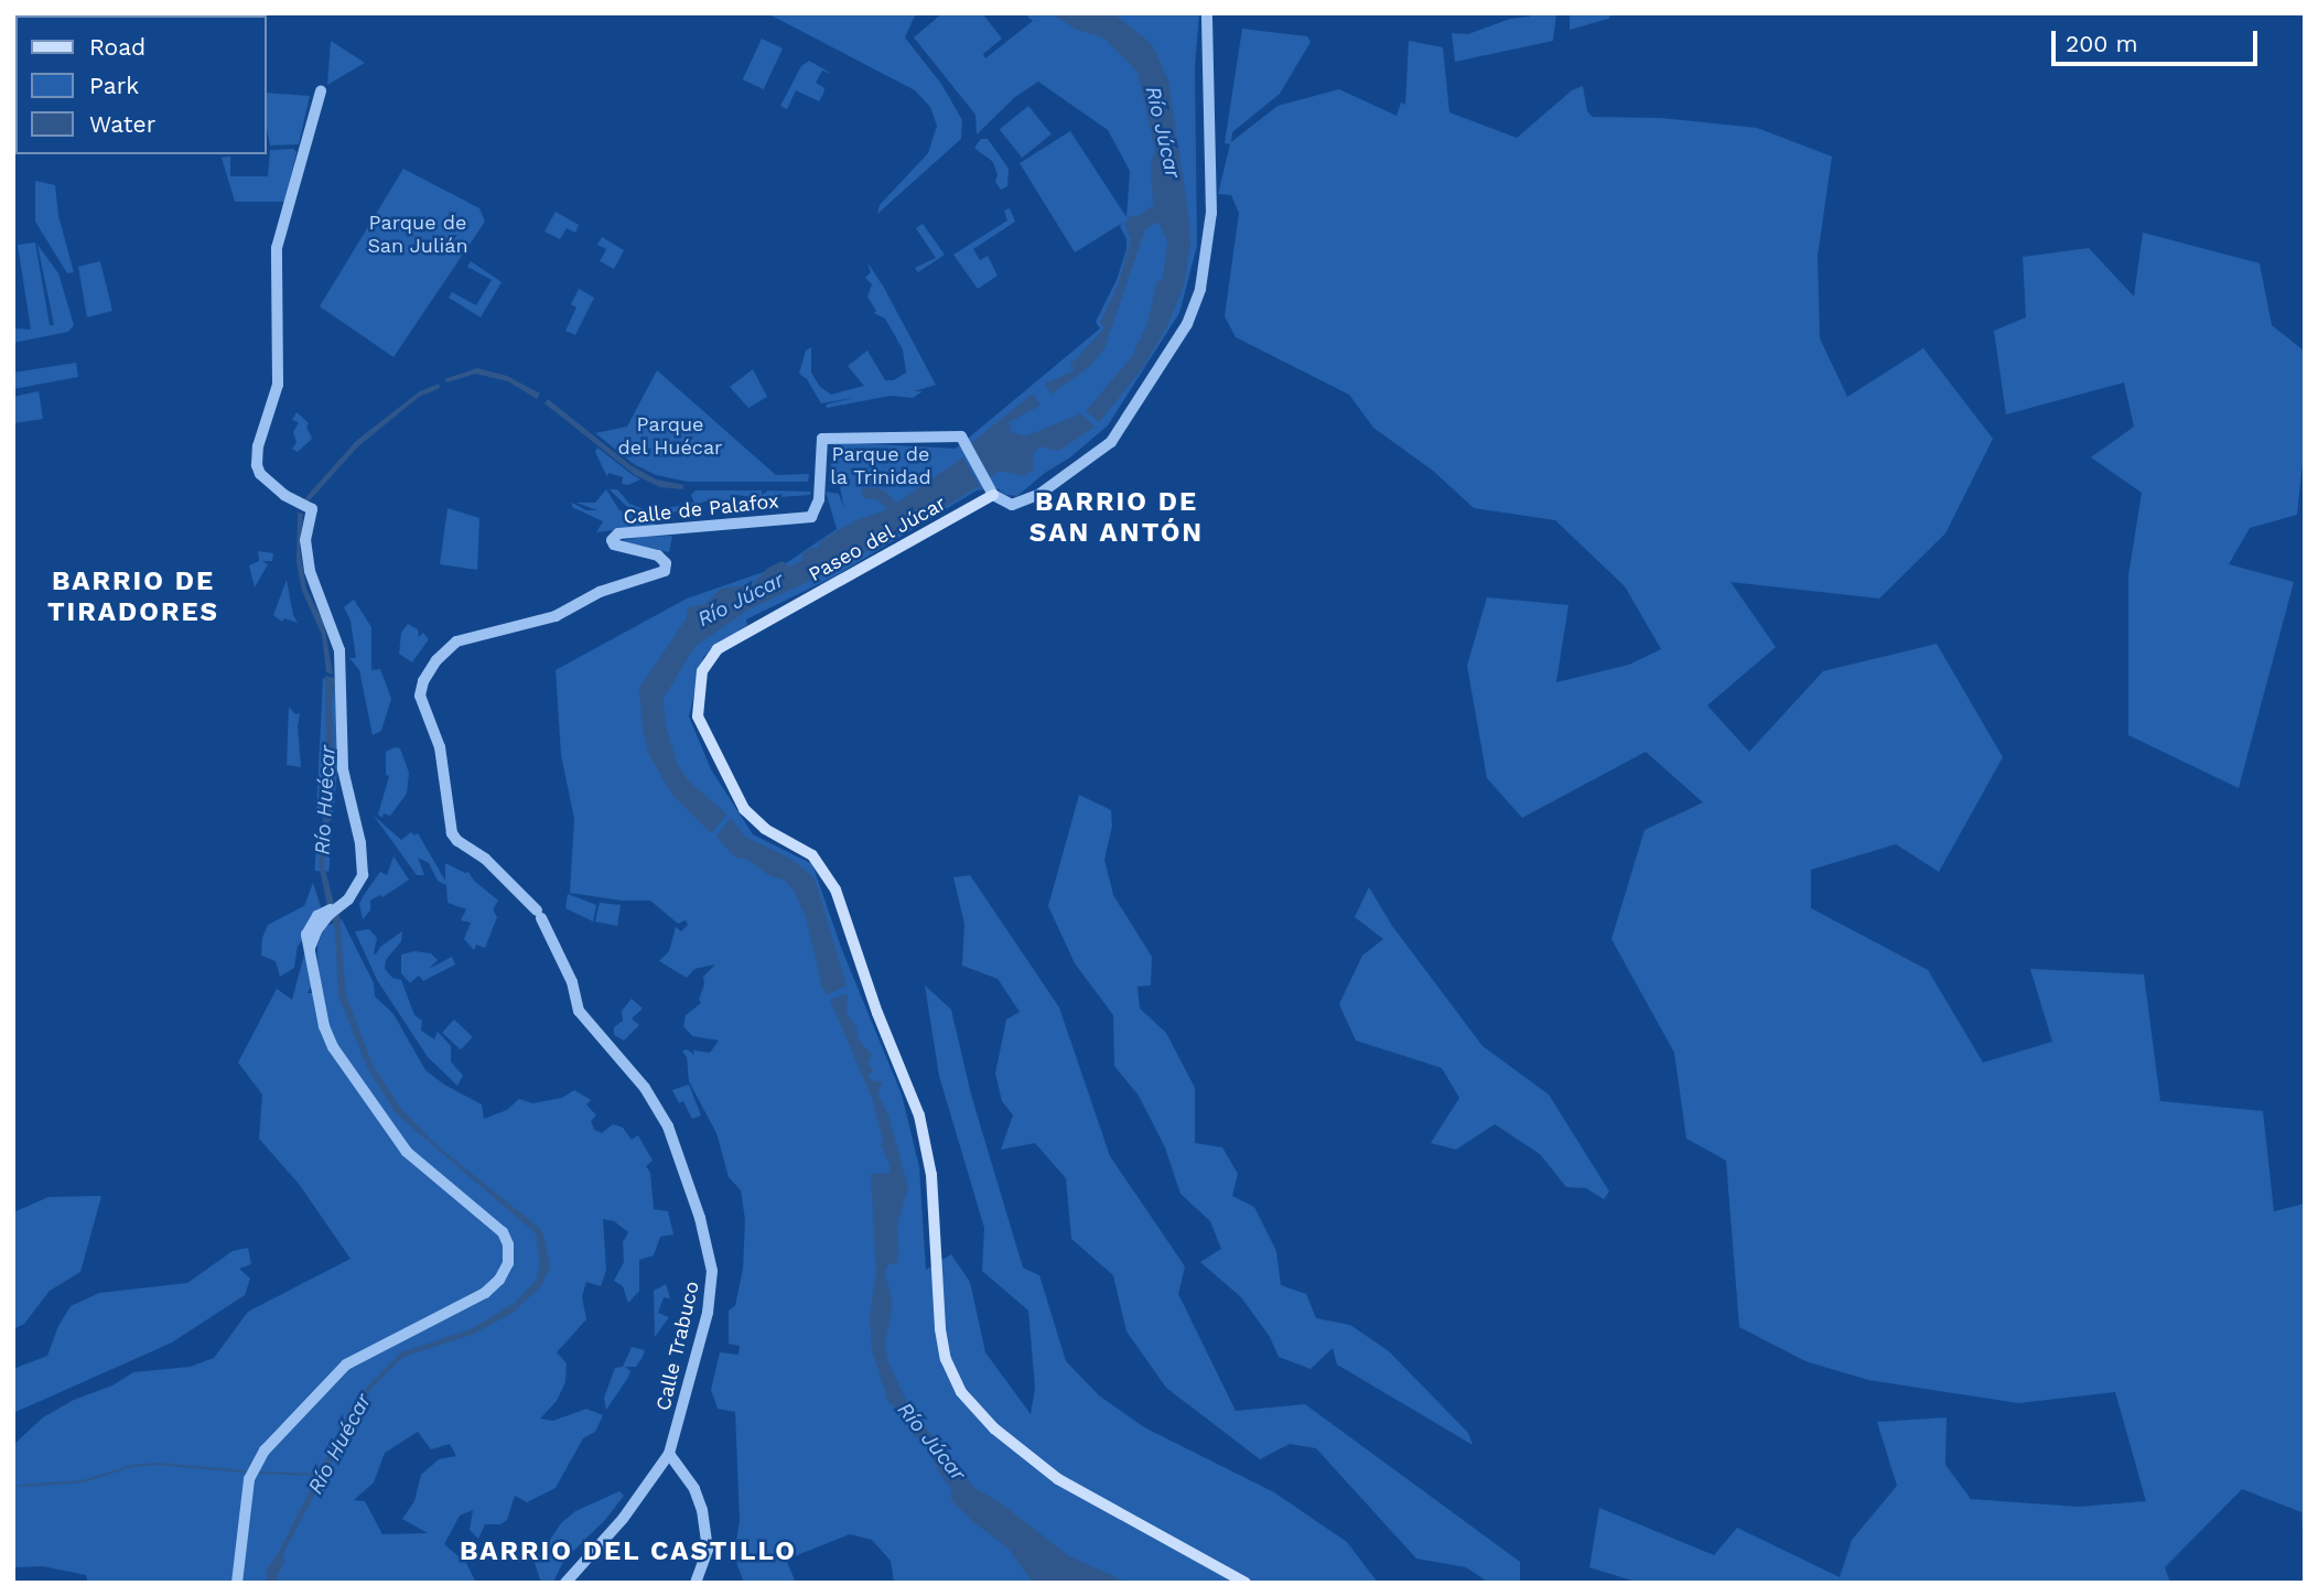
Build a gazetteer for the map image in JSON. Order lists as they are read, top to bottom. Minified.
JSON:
{"streets":{"main road":["Paseo del Júcar"],"street":["Calle de Palafox","Calle Trabuco"]},"crossings":[["Calle de Palafox","Paseo del Júcar"],["Calle de Palafox","Calle Trabuco"]],"districts":["BARRIO DE SAN ANTÓN","BARRIO DE TIRADORES","BARRIO DEL CASTILLO"],"water":["Río Júcar","Río Huécar"],"parks":["Parque de San Julián","Parque del Huécar","Parque de la Trinidad"],"legend":["Road","Park","Water"],"scale_bar":"200 m"}
